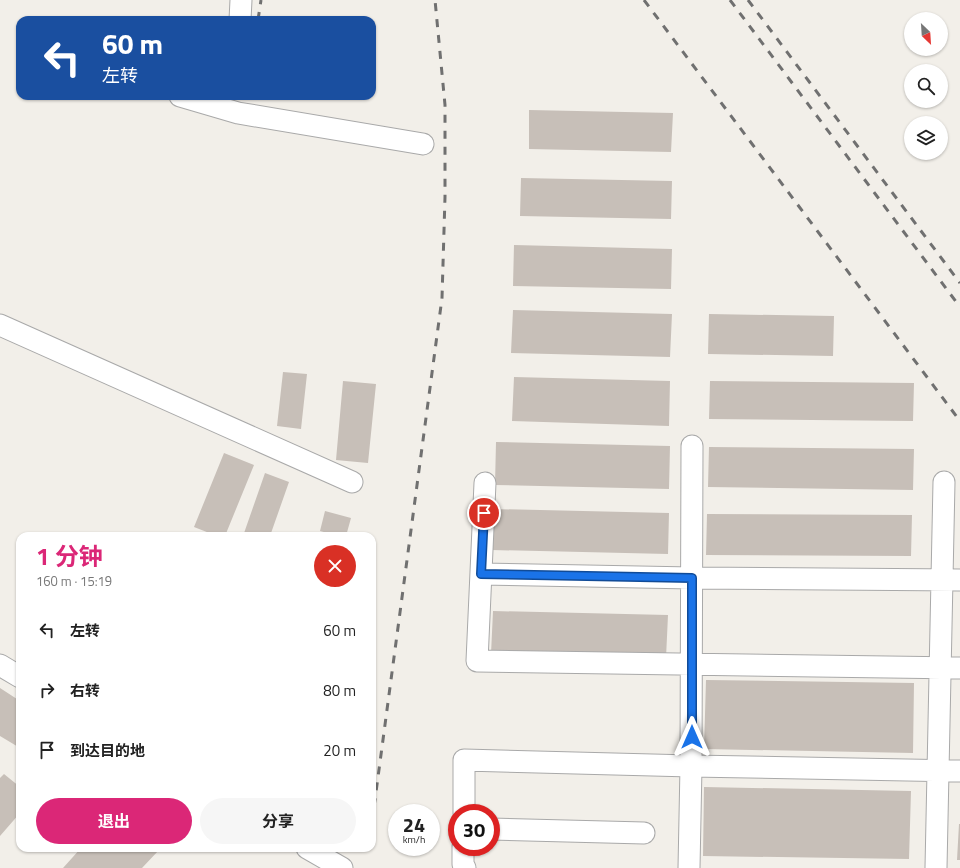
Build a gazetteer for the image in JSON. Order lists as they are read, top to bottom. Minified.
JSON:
{"north":"bottom right","page":{"turn":["60 m","左转"],"heading":["1 分钟","160 m · 15:19"],"list":[{"name":"左转","value":"60 m"},{"name":"右转","value":"80 m"},{"name":"到达目的地","value":"20 m"}],"buttons":["退出","分享"],"speed":"24 km/h","limit":"30"}}
